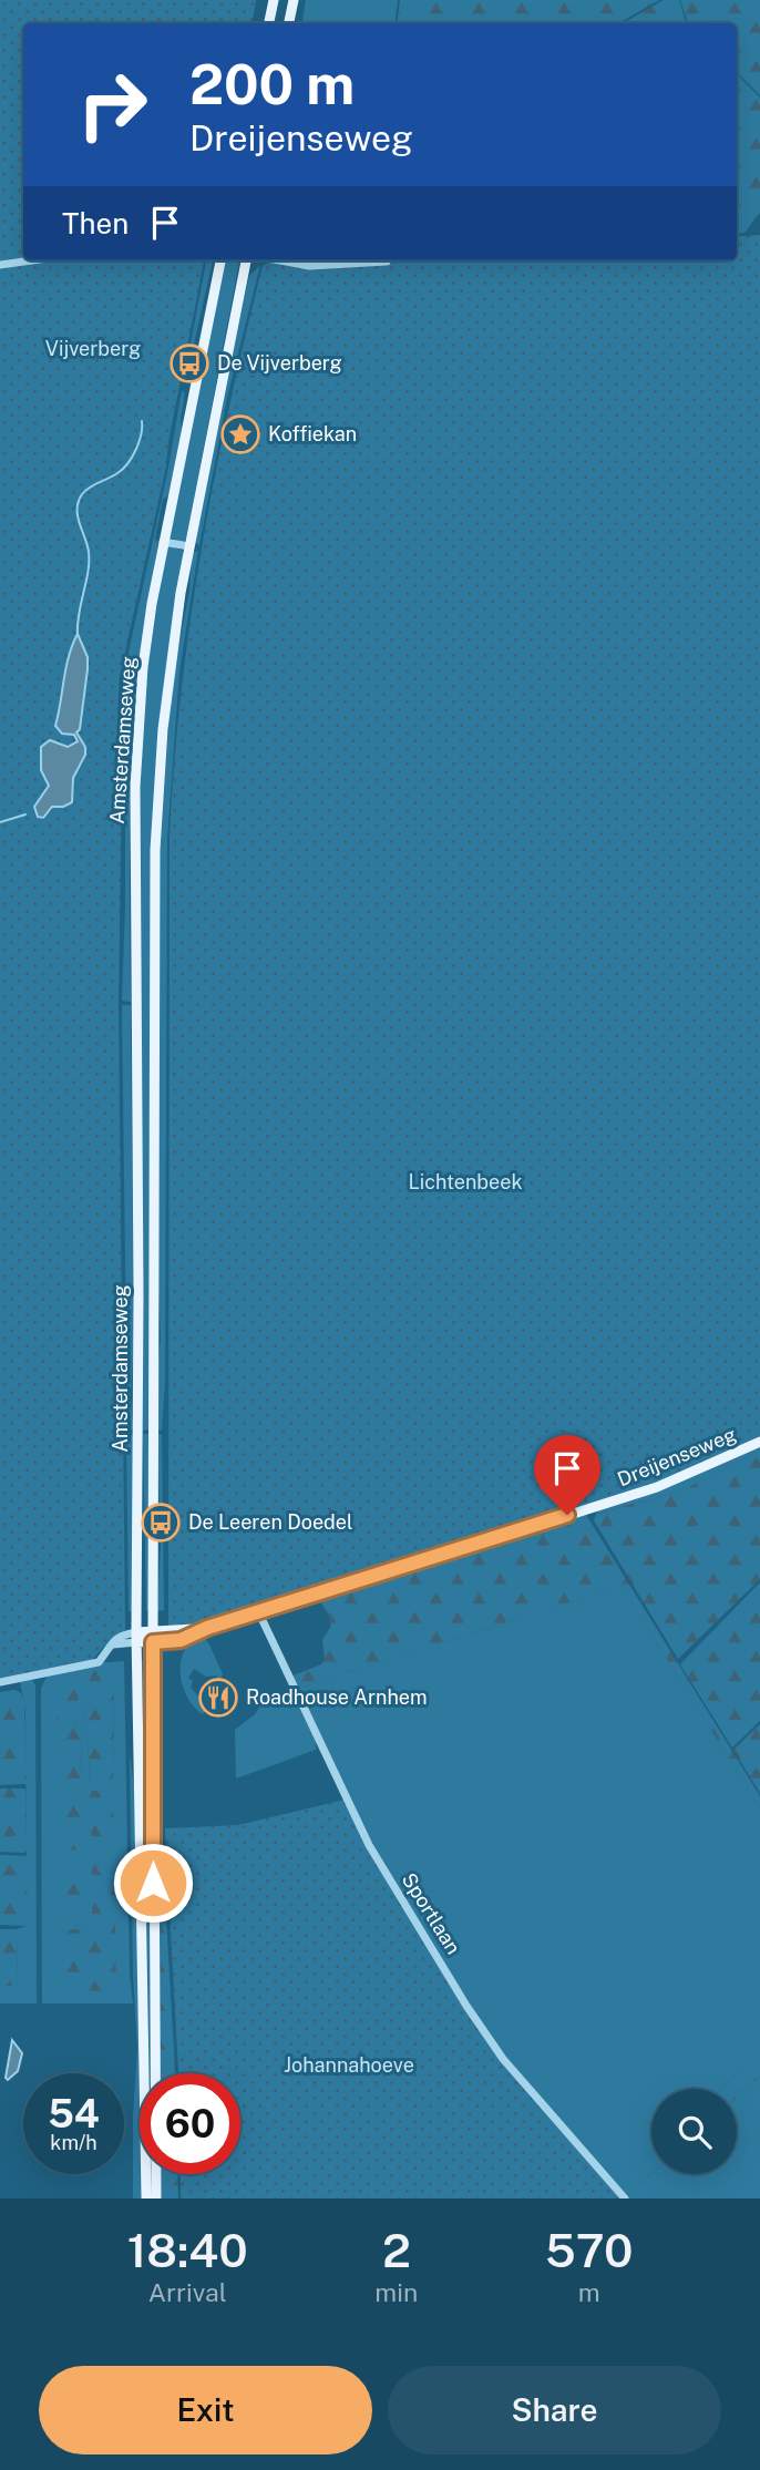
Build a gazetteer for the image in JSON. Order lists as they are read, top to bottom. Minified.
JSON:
{"streets":{"main road":["Amsterdamseweg","Dreijenseweg"],"street":["Sportlaan"]},"crossings":[["Amsterdamseweg","Dreijenseweg"],["Dreijenseweg","Sportlaan"]],"parks":["Vijverberg","Lichtenbeek","Johannahoeve"],"places":{"bus stop":["De Vijverberg","De Leeren Doedel"],"place":["Koffiekan"],"restaurant":["Roadhouse Arnhem"]},"page":{"turn":["200 m","Dreijenseweg"],"then":"Then","speed":"54 km/h","limit":"60","eta":["18:40","Arrival","2","min","570","m"],"buttons":["Exit","Share"]}}
